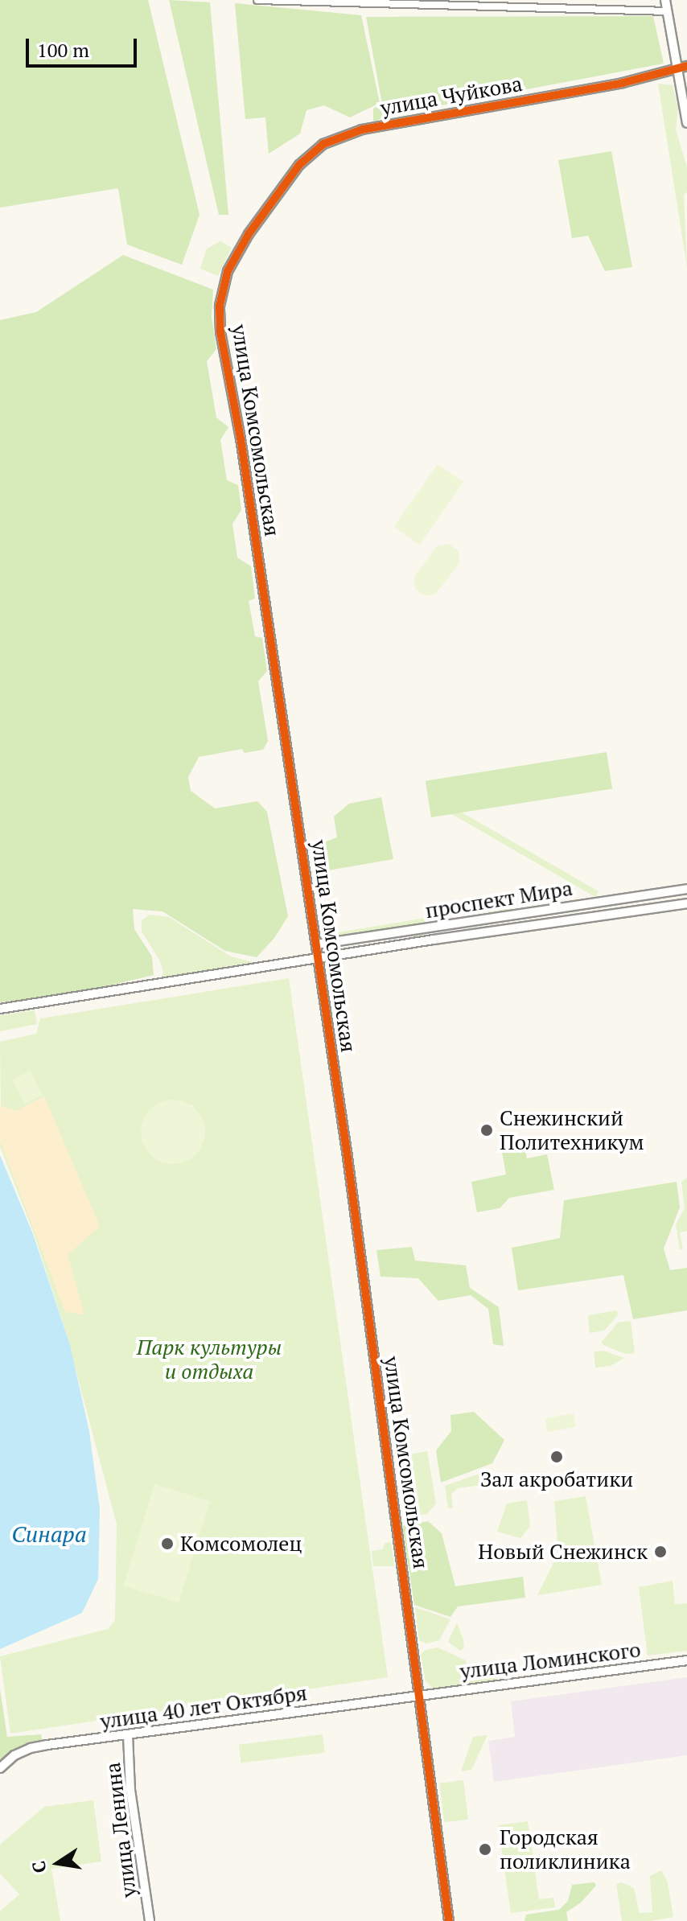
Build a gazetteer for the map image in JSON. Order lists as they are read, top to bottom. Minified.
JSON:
{"streets":{"street":["улица Чуйкова","улица Комсомольская","проспект Мира","улица Ломинского","улица 40 лет Октября","улица Ленина"]},"crossings":[["улица Чуйкова","улица Комсомольская"],["улица Комсомольская","проспект Мира"],["улица Комсомольская","улица Ломинского"],["улица Комсомольская","улица 40 лет Октября"],["улица Ломинского","улица 40 лет Октября"],["улица 40 лет Октября","улица Ленина"]],"water":["Синара"],"parks":["Парк культуры и отдыха"],"places":["Снежинский Политехникум","Зал акробатики","Комсомолец","Новый Снежинск","Городская поликлиника"],"scale_bar":"100 m","north":"left"}
